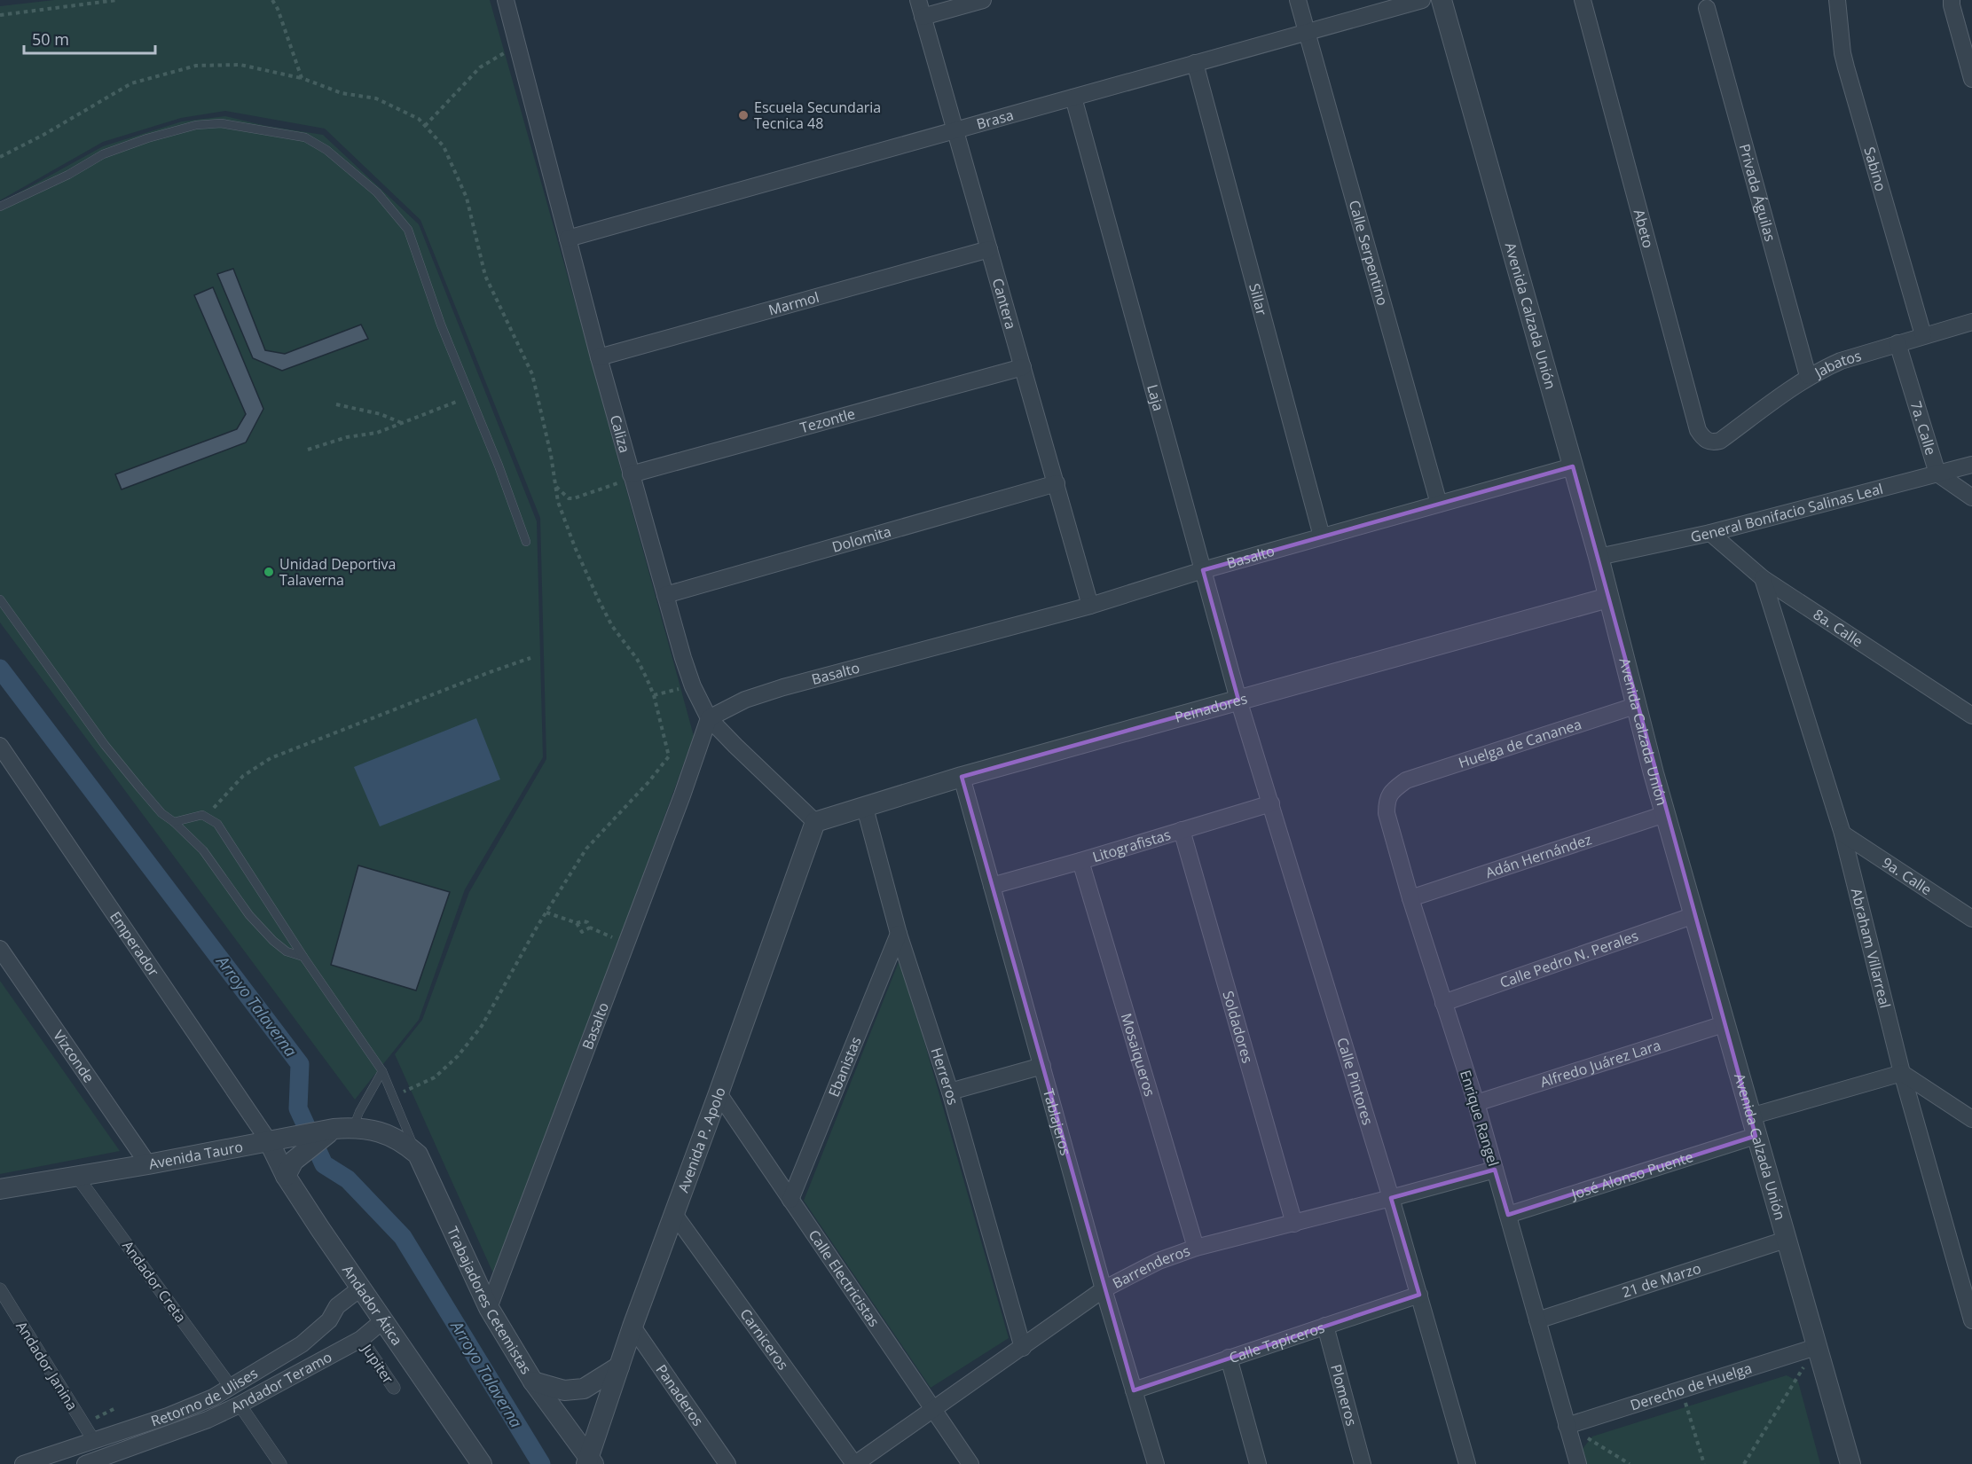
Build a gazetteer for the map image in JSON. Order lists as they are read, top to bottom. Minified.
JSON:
{"streets":{"street":["Brasa","Sabino","Privada Águilas","Abeto","Calle Serpentino","Sillar","Cantera","Marmol","Avenida Calzada Unión","Jabatos","Laja","Tezontle","7a. Calle","Caliza","General Bonifacio Salinas Leal","Dolomita","Basalto","8a. Calle","Peinadores","Huelga de Cananea","Litografistas","Adán Hernández","9a. Calle","Emperador","Abraham Villarreal","Calle Pedro N. Perales","Soldadores","Mosaiqueros","Vizconde","Alfredo Juárez Lara","Ebanistas","Herreros","Calle Pintores","Enrique Rangel","Tablajeros","Avenida P. Apolo","Avenida Tauro","José Alonso Puente","Barrenderos","Calle Electricistas","21 de Marzo","Andador Creta","Trabajadores Cetemistas","Andador Ática","Carniceros","Calle Tapiceros","Jupiter","Andador Janina","Andador Teramo","Derecho de Huelga","Plomeros","Retorno de Ulises","Panaderos"]},"crossings":[["Brasa","Calle Serpentino"],["Brasa","Sillar"],["Brasa","Cantera"],["Brasa","Laja"],["Brasa","Caliza"],["Sabino","Jabatos"],["Privada Águilas","Jabatos"],["Abeto","Jabatos"],["Calle Serpentino","Basalto"],["Sillar","Basalto"],["Cantera","Marmol"],["Cantera","Tezontle"],["Cantera","Dolomita"],["Cantera","Basalto"],["Marmol","Caliza"],["Avenida Calzada Unión","General Bonifacio Salinas Leal"],["Avenida Calzada Unión","Basalto"],["Avenida Calzada Unión","Peinadores"],["Avenida Calzada Unión","Huelga de Cananea"],["Avenida Calzada Unión","Adán Hernández"],["Avenida Calzada Unión","Calle Pedro N. Perales"],["Avenida Calzada Unión","Alfredo Juárez Lara"],["Avenida Calzada Unión","José Alonso Puente"],["Avenida Calzada Unión","21 de Marzo"],["Avenida Calzada Unión","Derecho de Huelga"],["Jabatos","7a. Calle"],["Laja","Basalto"],["Laja","Peinadores"],["Laja","Calle Pintores"],["Tezontle","Caliza"],["7a. Calle","General Bonifacio Salinas Leal"],["Caliza","Dolomita"],["Caliza","Basalto"],["Caliza","Peinadores"],["Caliza","Avenida P. Apolo"],["General Bonifacio Salinas Leal","8a. Calle"],["Basalto","Trabajadores Cetemistas"],["8a. Calle","Abraham Villarreal"],["Peinadores","Herreros"],["Peinadores","Calle Pintores"],["Peinadores","Tablajeros"],["Peinadores","Avenida P. Apolo"],["Huelga de Cananea","Enrique Rangel"],["Litografistas","Soldadores"],["Litografistas","Mosaiqueros"],["Litografistas","Calle Pintores"],["Litografistas","Tablajeros"],["Adán Hernández","Enrique Rangel"],["9a. Calle","Abraham Villarreal"],["Emperador","Avenida Tauro"],["Emperador","Andador Ática"],["Calle Pedro N. Perales","Enrique Rangel"],["Soldadores","Barrenderos"],["Mosaiqueros","Barrenderos"],["Vizconde","Avenida Tauro"],["Alfredo Juárez Lara","Enrique Rangel"],["Ebanistas","Herreros"],["Ebanistas","Calle Electricistas"],["Herreros","Barrenderos"],["Calle Pintores","Barrenderos"],["Calle Pintores","Calle Tapiceros"],["Enrique Rangel","José Alonso Puente"],["Enrique Rangel","Barrenderos"],["Enrique Rangel","21 de Marzo"],["Enrique Rangel","Derecho de Huelga"],["Tablajeros","Barrenderos"],["Tablajeros","Calle Tapiceros"],["Avenida P. Apolo","Calle Electricistas"],["Avenida P. Apolo","Trabajadores Cetemistas"],["Avenida P. Apolo","Carniceros"],["Avenida P. Apolo","Panaderos"],["Avenida Tauro","Andador Creta"],["Avenida Tauro","Trabajadores Cetemistas"],["Avenida Tauro","Andador Ática"],["Barrenderos","Calle Electricistas"],["Barrenderos","Carniceros"],["Andador Creta","Retorno de Ulises"],["Andador Ática","Andador Teramo"],["Andador Ática","Retorno de Ulises"],["Calle Tapiceros","Plomeros"],["Jupiter","Andador Teramo"],["Andador Janina","Retorno de Ulises"]],"water":["Arroyo Talaverna"],"places":["Escuela Secundaria Tecnica 48","Unidad Deportiva Talaverna"],"scale_bar":"50 m"}
